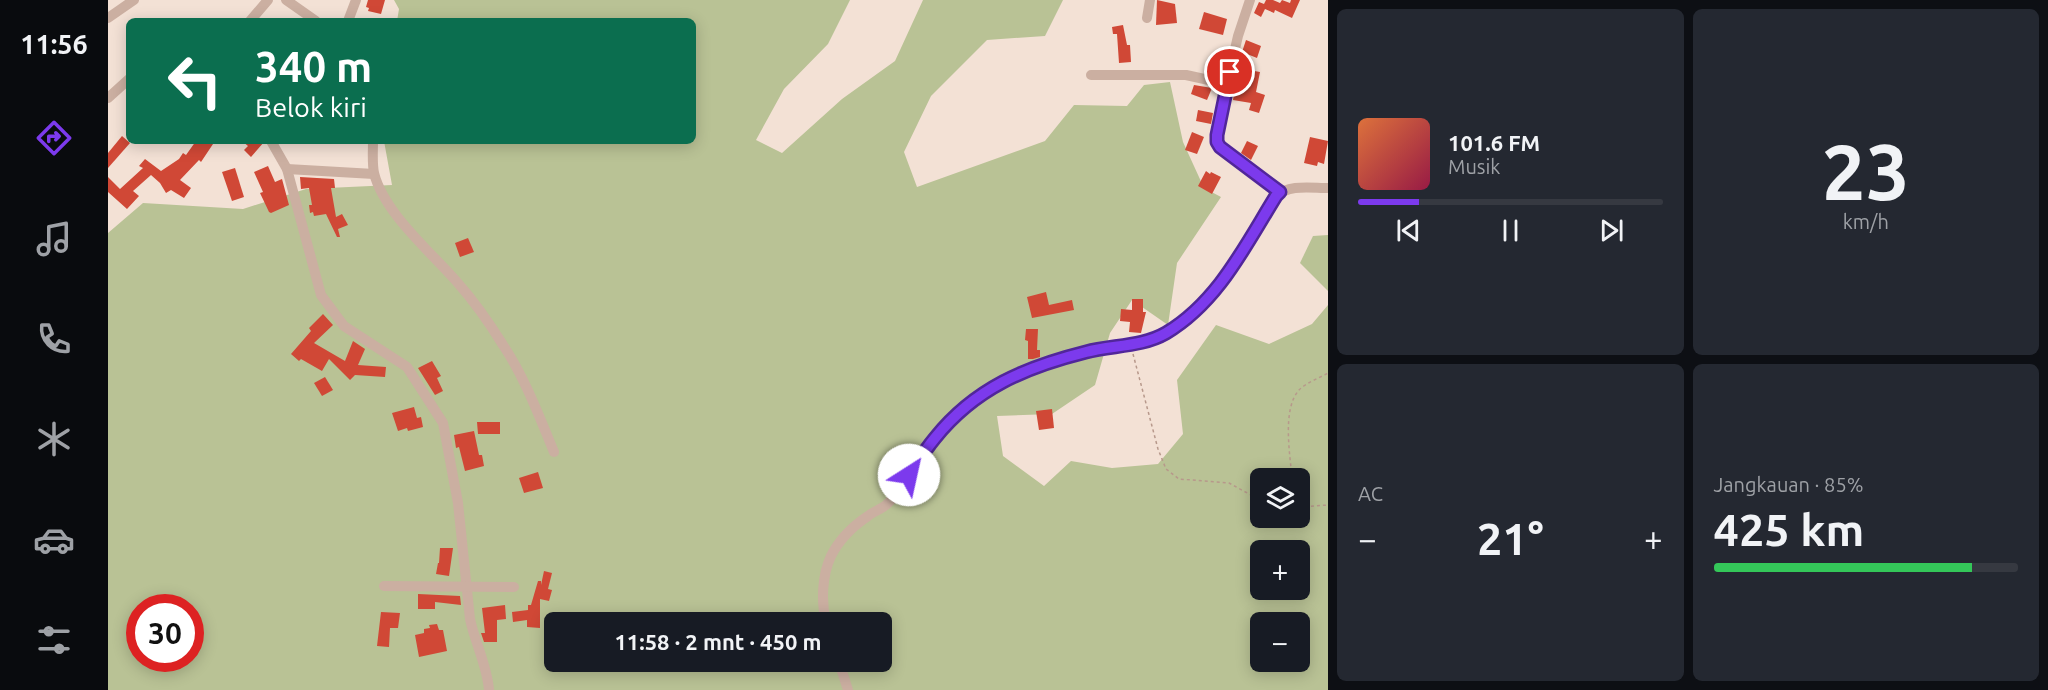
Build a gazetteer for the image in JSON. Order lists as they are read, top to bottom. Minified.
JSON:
{"page":{"tabs":"11:56","tile":[["23","km/h"],"AC",["Jangkauan · 85%","425 km"]],"turn":["340 m","Belok kiri"],"song":["101.6 FM","Musik"],"map_buttons":["+","−"],"heat":["−","21°","+"],"limit":"30","trip":"11:58 · 2 mnt · 450 m"}}
